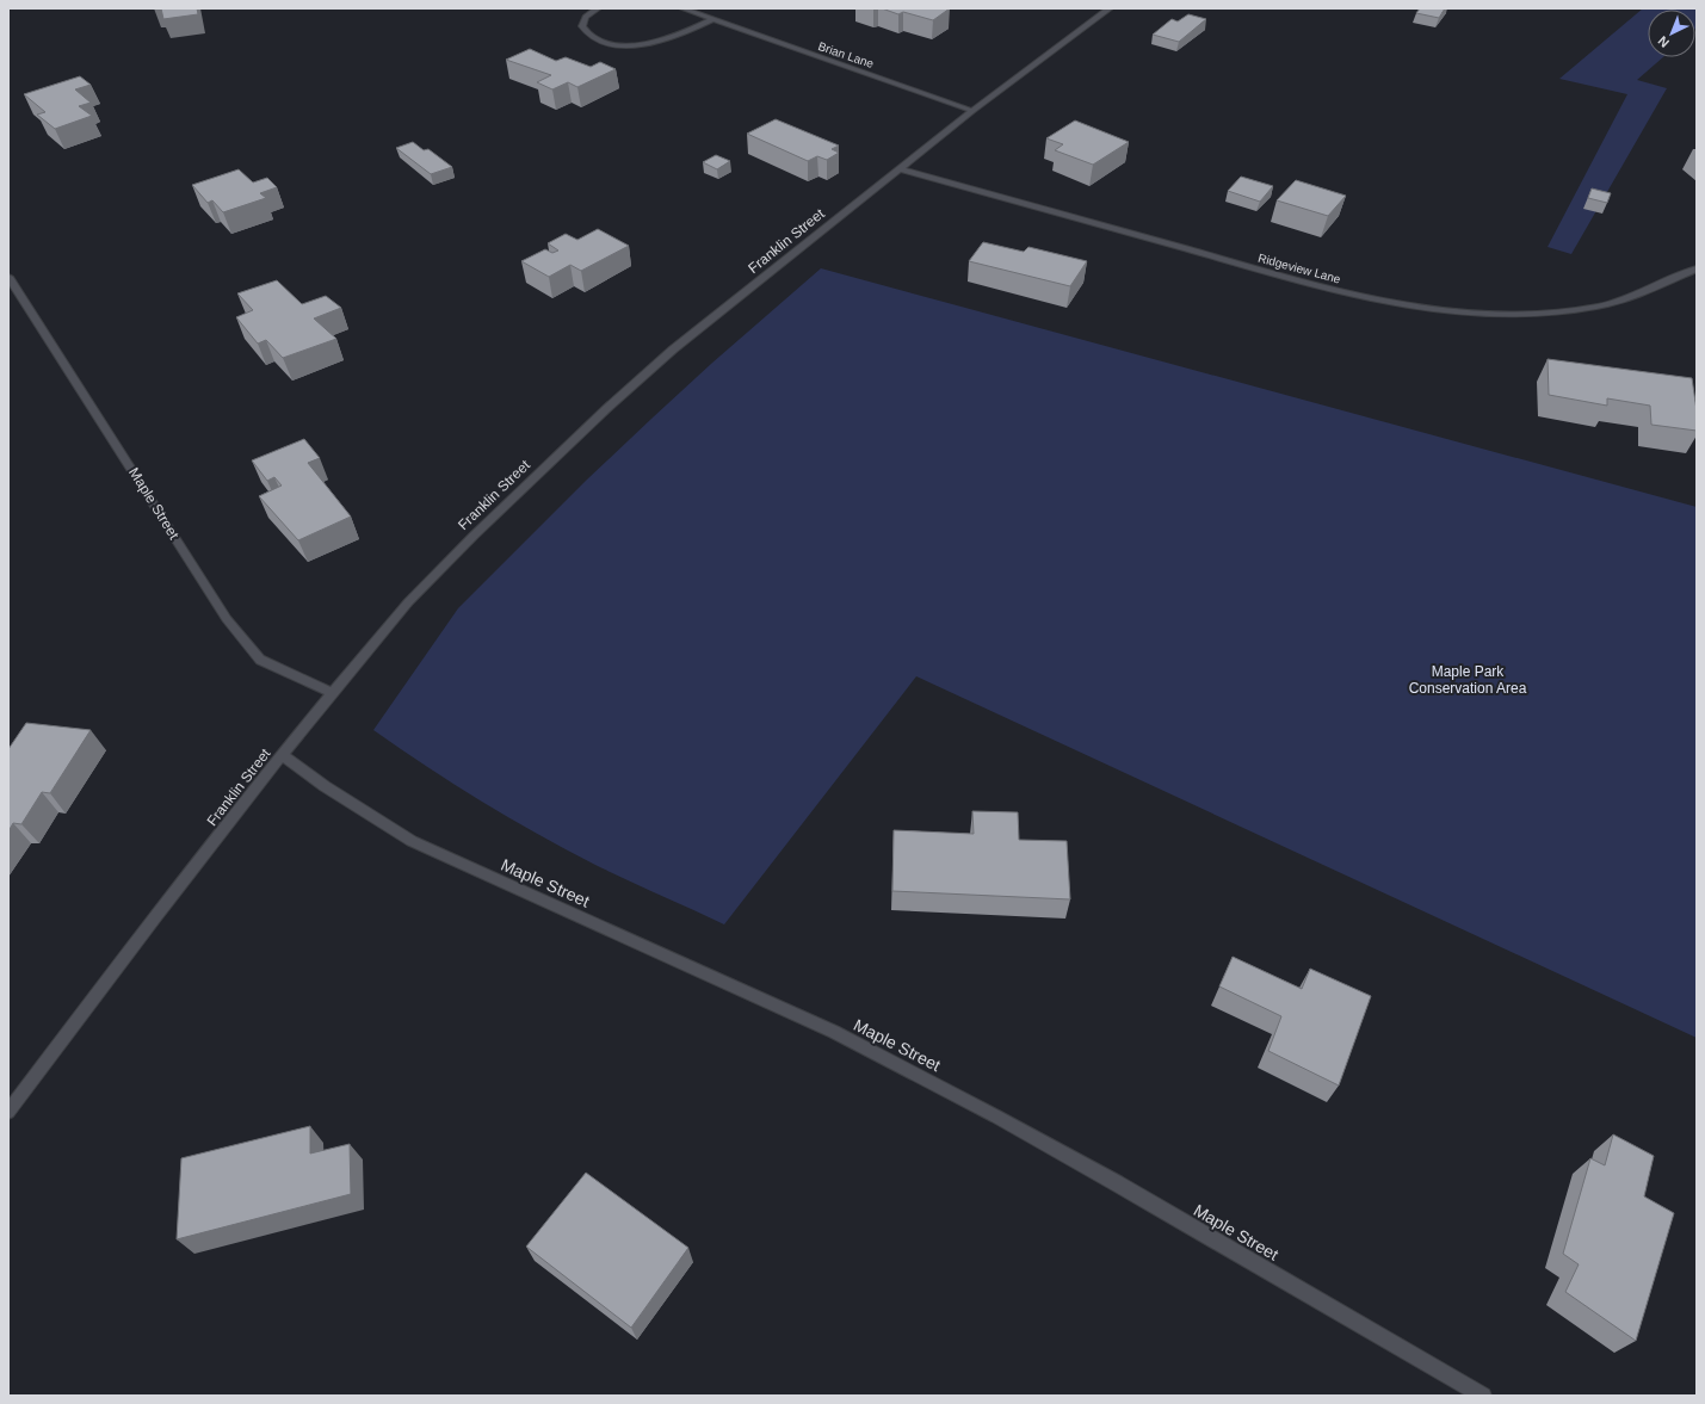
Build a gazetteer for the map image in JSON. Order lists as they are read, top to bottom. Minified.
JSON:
{"streets":{"street":["Brian Lane","Franklin Street","Ridgeview Lane","Maple Street"]},"crossings":[["Brian Lane","Franklin Street"],["Franklin Street","Ridgeview Lane"],["Franklin Street","Maple Street"]],"parks":["Maple Park Conservation Area"],"north":"bottom left"}
